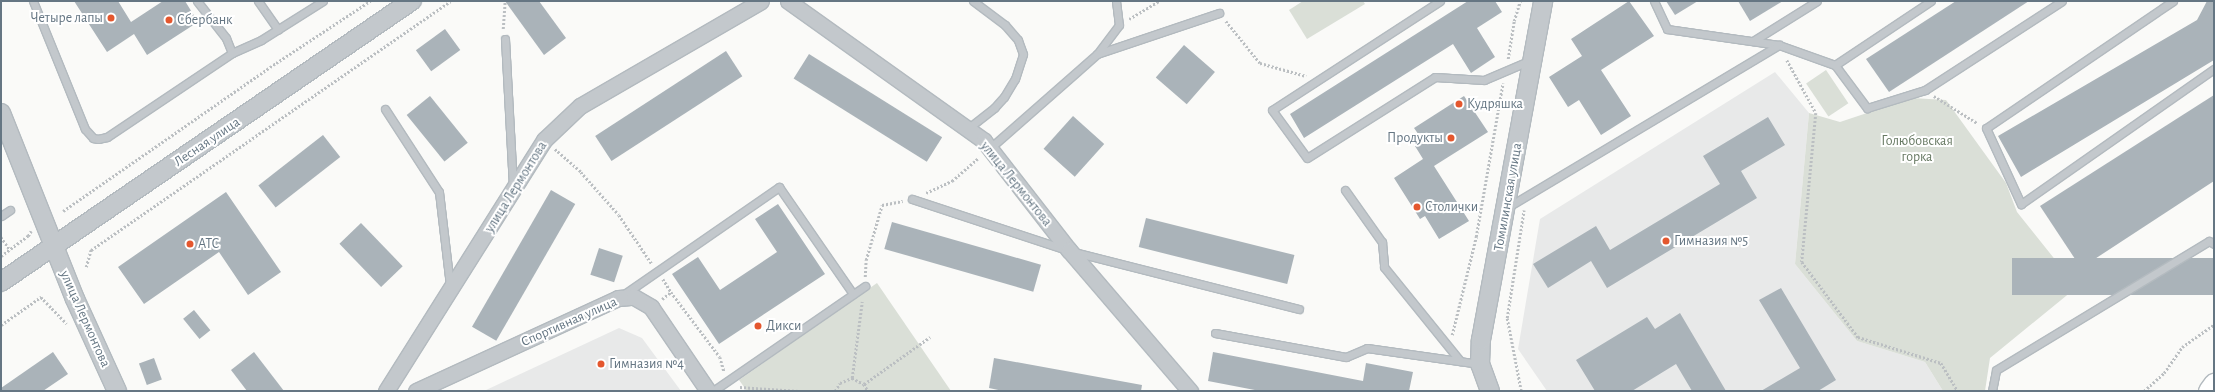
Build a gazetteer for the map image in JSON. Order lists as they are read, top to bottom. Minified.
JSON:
{"streets":{"street":["Лесная улица","улица Лермонтова","Томилинская улица","Спортивная улица"]},"crossings":[["Лесная улица","улица Лермонтова"]],"parks":["Голюбовская горка"],"places":["Четыре лапы","Сбербанк","Кудряшка","Продукты","Столички","Гимназия №5","АТС","Дикси","Гимназия №4"]}
